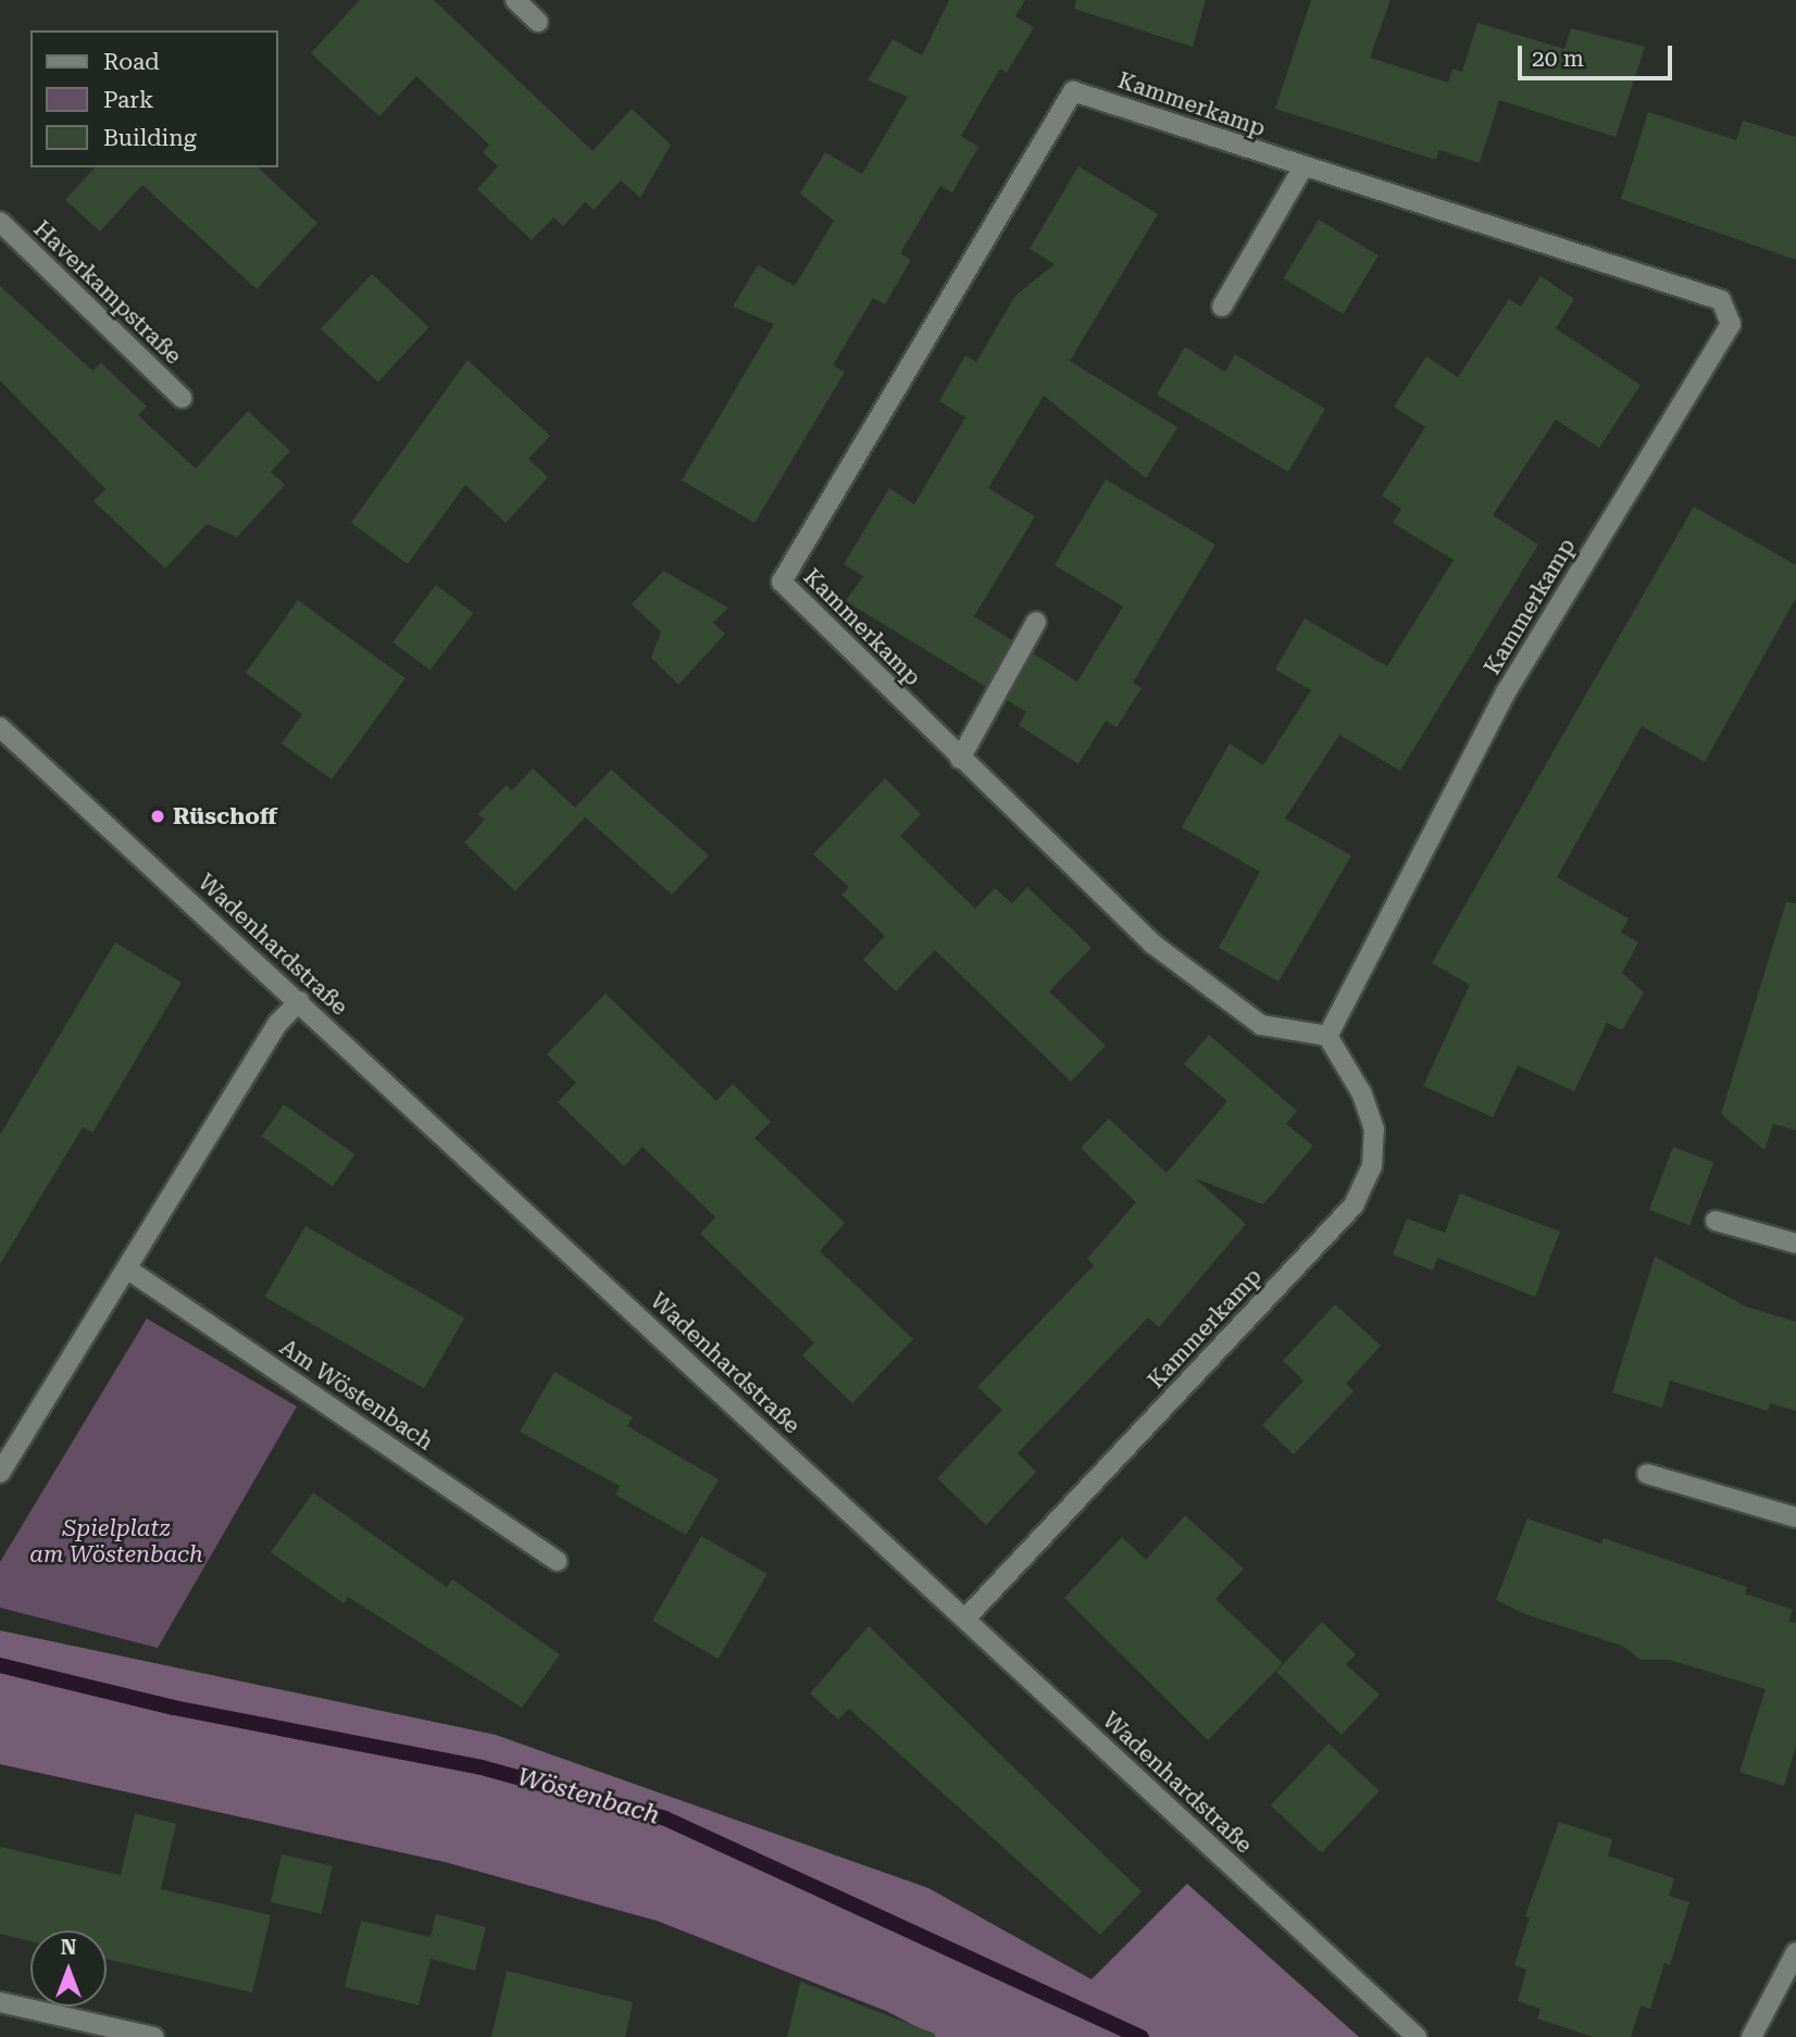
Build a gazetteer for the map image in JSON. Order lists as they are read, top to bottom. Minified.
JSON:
{"streets":{"street":["Kammerkamp","Haverkampstraße","Wadenhardstraße","Am Wöstenbach"]},"crossings":[["Kammerkamp","Wadenhardstraße"]],"water":["Wöstenbach"],"parks":["Spielplatz am Wöstenbach"],"places":["Rüschoff"],"legend":["Road","Park","Building"],"scale_bar":"20 m","north":"top"}
